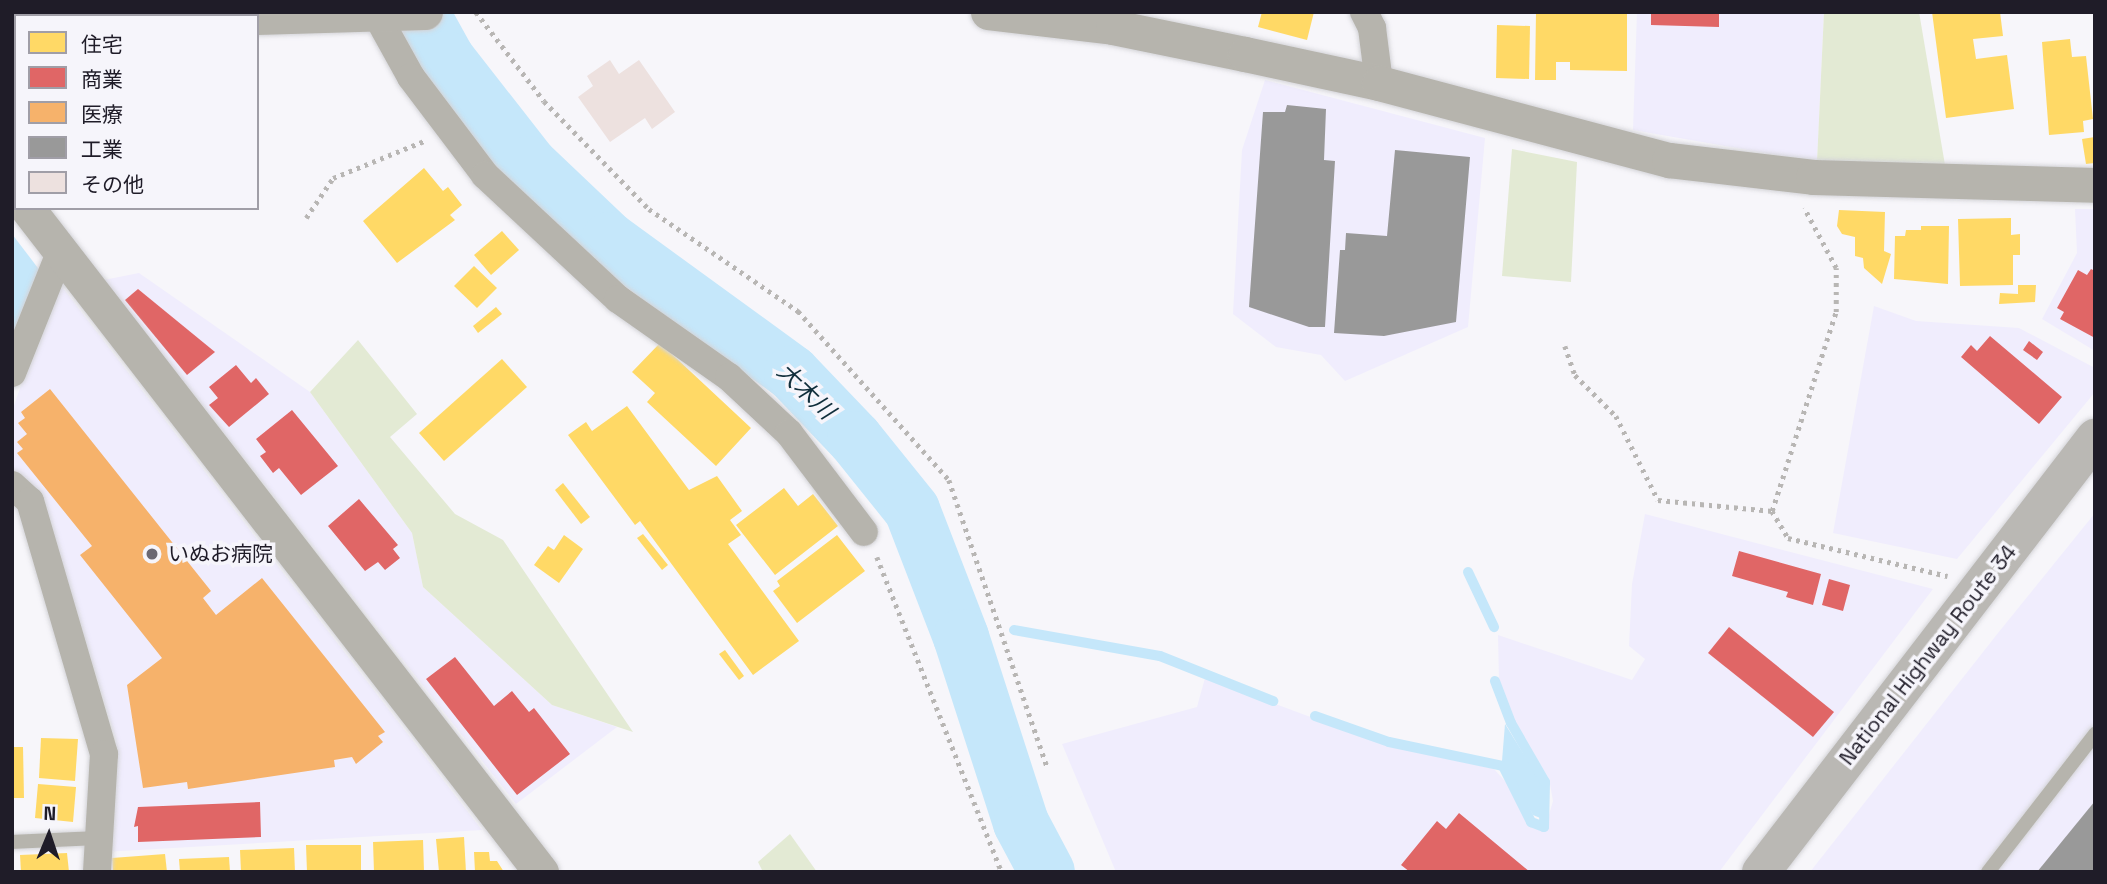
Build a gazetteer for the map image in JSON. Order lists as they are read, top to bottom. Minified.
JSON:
{"streets":{"highway":["National Highway Route 34"]},"water":["大木川"],"places":["いぬお病院"],"legend":["住宅","商業","医療","工業","その他"],"north":"top"}
